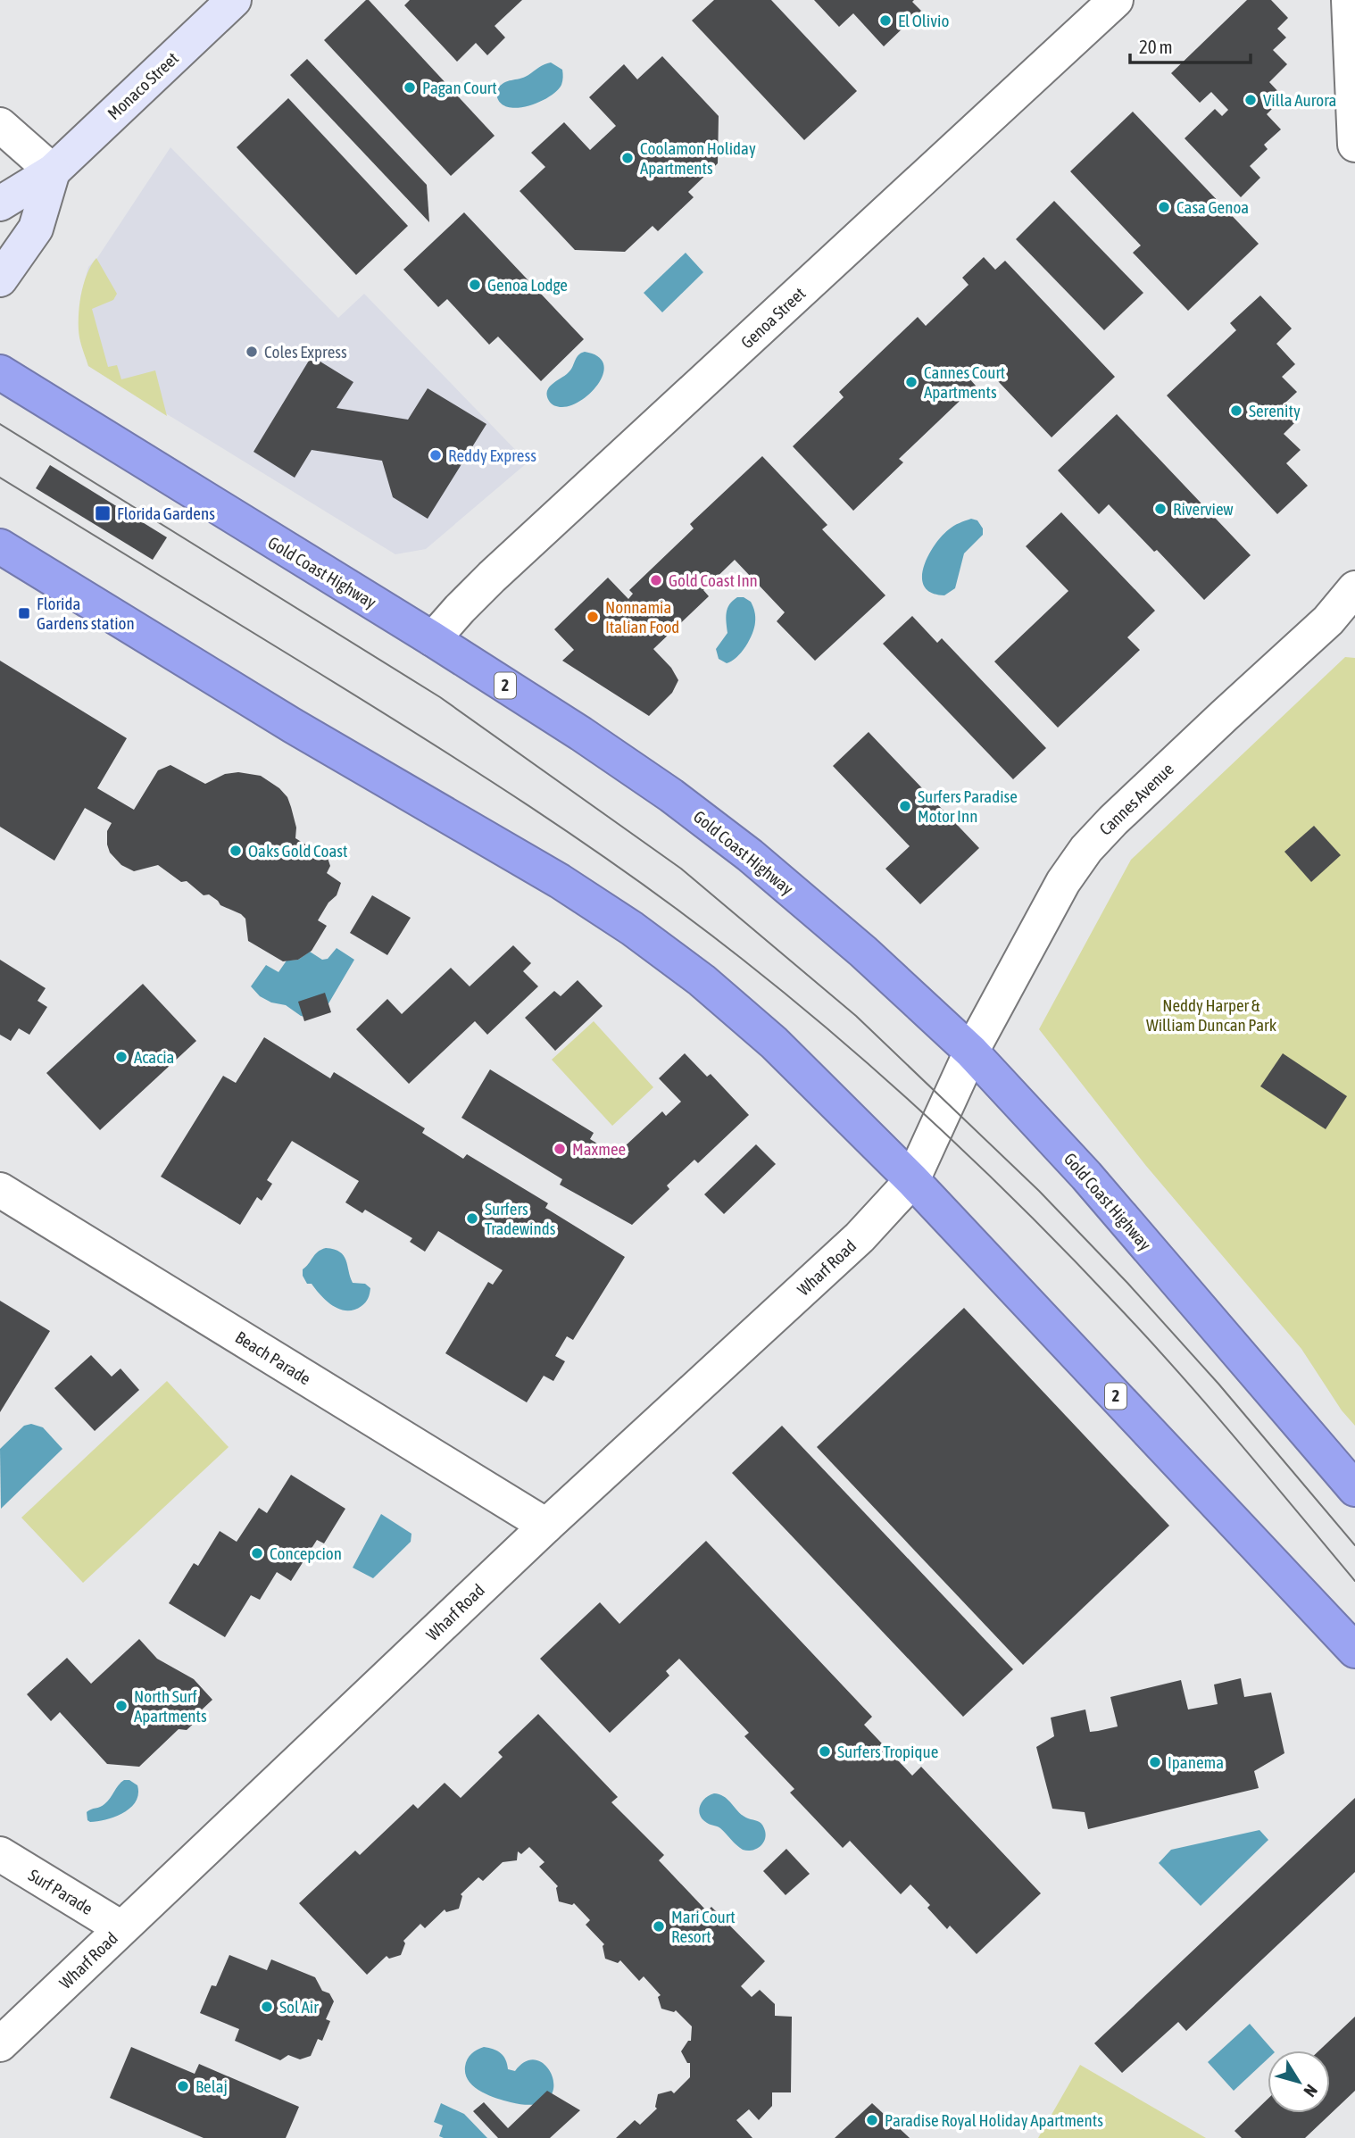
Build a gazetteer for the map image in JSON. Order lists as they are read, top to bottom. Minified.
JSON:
{"streets":{"highway":["Gold Coast Highway","2"],"street":["Monaco Street","Genoa Street","Cannes Avenue","Wharf Road","Beach Parade","Surf Parade"]},"crossings":[["Genoa Street","Gold Coast Highway"],["Gold Coast Highway","Cannes Avenue"],["2","Cannes Avenue"],["2","Wharf Road"],["Cannes Avenue","Wharf Road"],["Wharf Road","Beach Parade"],["Wharf Road","Surf Parade"]],"parks":["Neddy Harper & William Duncan Park"],"places":{"other":["El Olivio","Pagan Court","Villa Aurora","Coolamon Holiday Apartments","Casa Genoa","Genoa Lodge","Coles Express","Cannes Court Apartments","Serenity","Reddy Express","Riverview","Gold Coast Inn","Nonnamia Italian Food","Surfers Paradise Motor Inn","Oaks Gold Coast","Acacia","Maxmee","Surfers Tradewinds","Concepcion","North Surf Apartments","Surfers Tropique","Ipanema","Mari Court Resort","Sol Air","Belaj","Paradise Royal Holiday Apartments"],"transit":["Florida Gardens","Florida Gardens station"]},"scale_bar":"20 m","north":"bottom right"}
